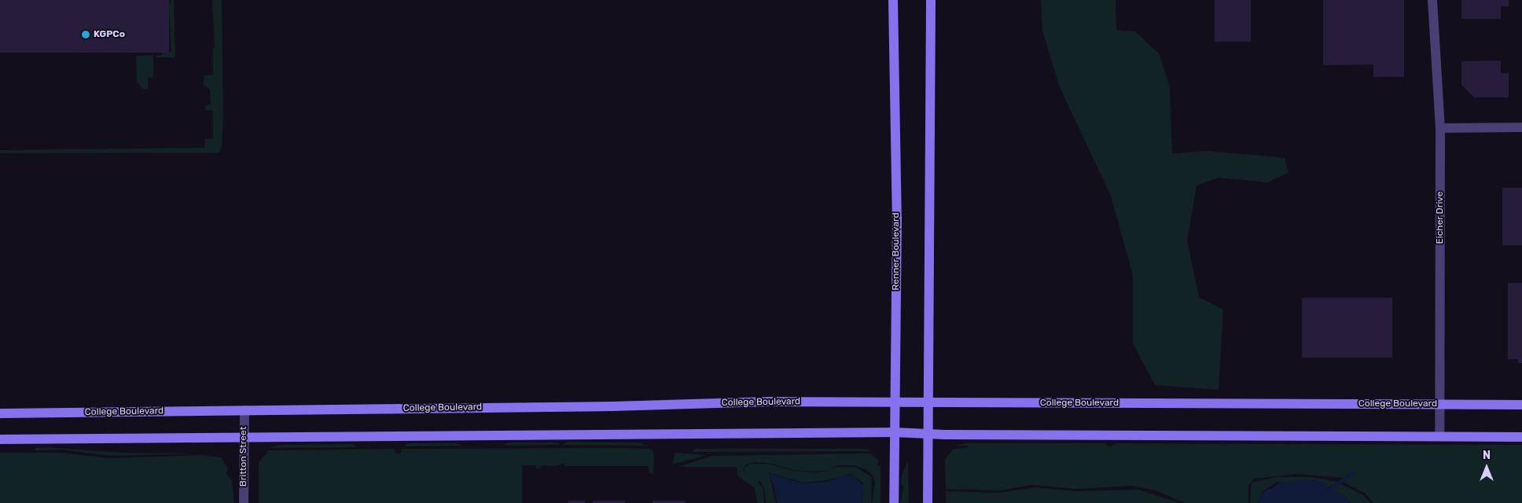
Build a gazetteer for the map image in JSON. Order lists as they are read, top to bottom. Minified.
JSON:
{"streets":{"main road":["Renner Boulevard","College Boulevard"],"street":["Eicher Drive","Britton Street"]},"crossings":[["Eicher Drive","College Boulevard"],["Renner Boulevard","College Boulevard"],["College Boulevard","Britton Street"]],"places":["KGPCo"],"north":"top"}
